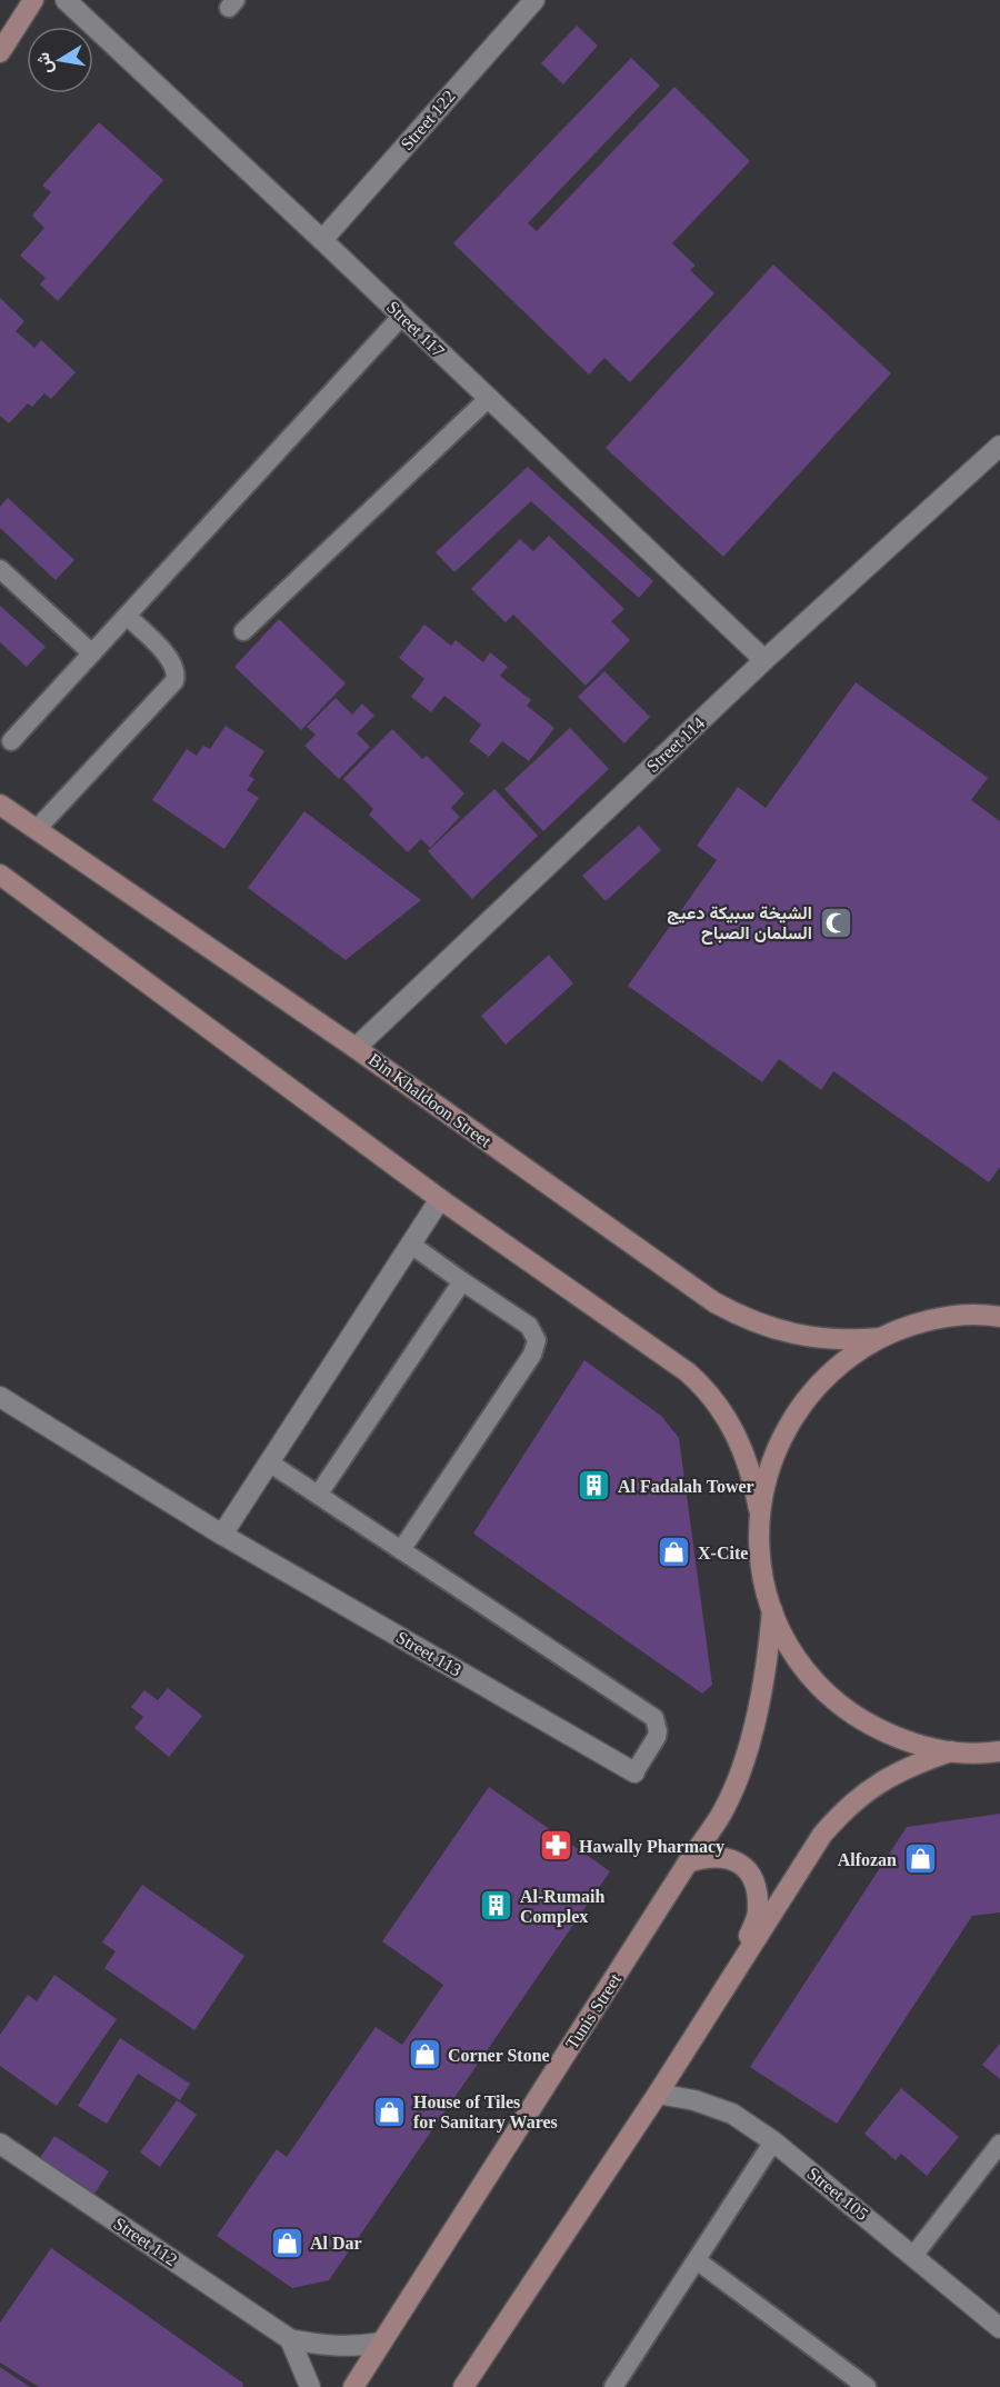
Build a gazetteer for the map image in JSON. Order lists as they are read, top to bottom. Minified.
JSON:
{"streets":{"main road":["Bin Khaldoon Street","Tunis Street"],"street":["Street 122","Street 117","Street 114","Street 113","Street 105","Street 112"]},"crossings":[["Street 122","Street 117"],["Street 117","Street 114"],["Street 114","Bin Khaldoon Street"],["Tunis Street","Street 112"]],"places":{"mosque":["الشيخة سبيكة دعيج السلمان الصباح"],"building":["Al Fadalah Tower","Al-Rumaih Complex"],"shop":["X-Cite","Alfozan","Corner Stone","House of Tiles for Sanitary Wares","Al Dar"],"pharmacy":["Hawally Pharmacy"]},"north":"left"}
